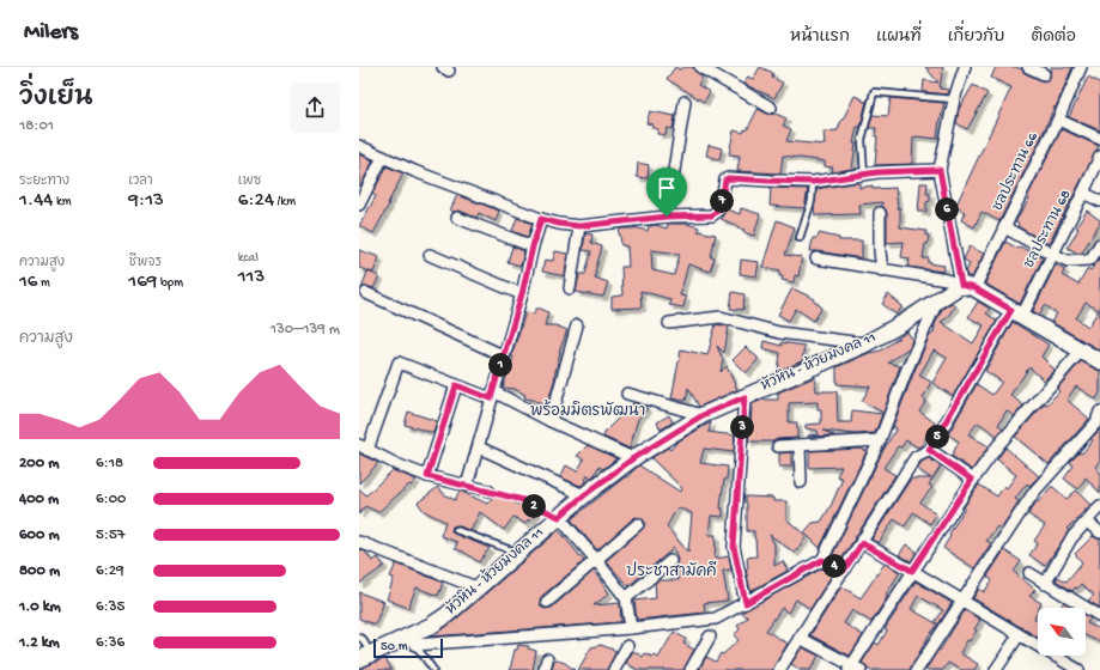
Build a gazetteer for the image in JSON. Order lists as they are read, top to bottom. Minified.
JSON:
{"streets":{"street":["ชลประทาน 66","ชลประทาน 68","หัวหิน - ห้วยมงคล 11"]},"crossings":[["ชลประทาน 66","หัวหิน - ห้วยมงคล 11"]],"districts":["พร้อมมิตรพัฒนา","ประชาสามัคคี"],"scale_bar":"50 m","north":"top left","page":{"header":"Milers","nav":["หน้าแรก","แผนที่","เกี่ยวกับ","ติดต่อ"],"heading":["วิ่งเย็น","18:01"],"stats":[["ระยะทาง","1.44 km"],["เวลา","9:13"],["เพซ","6:24 /km"],["ความสูง","16 m"],["ชีพจร","169 bpm"],["kcal","113"]],"pins":["7","6","1","3","5","2","4"],"chart":["ความสูง","130–139 m"],"list":[{"name":"200 m","note":"6:18"},{"name":"400 m","note":"6:00"},{"name":"600 m","note":"5:57"},{"name":"800 m","note":"6:29"},{"name":"1.0 km","note":"6:35"},{"name":"1.2 km","note":"6:36"}],"scale":"50 m"}}
